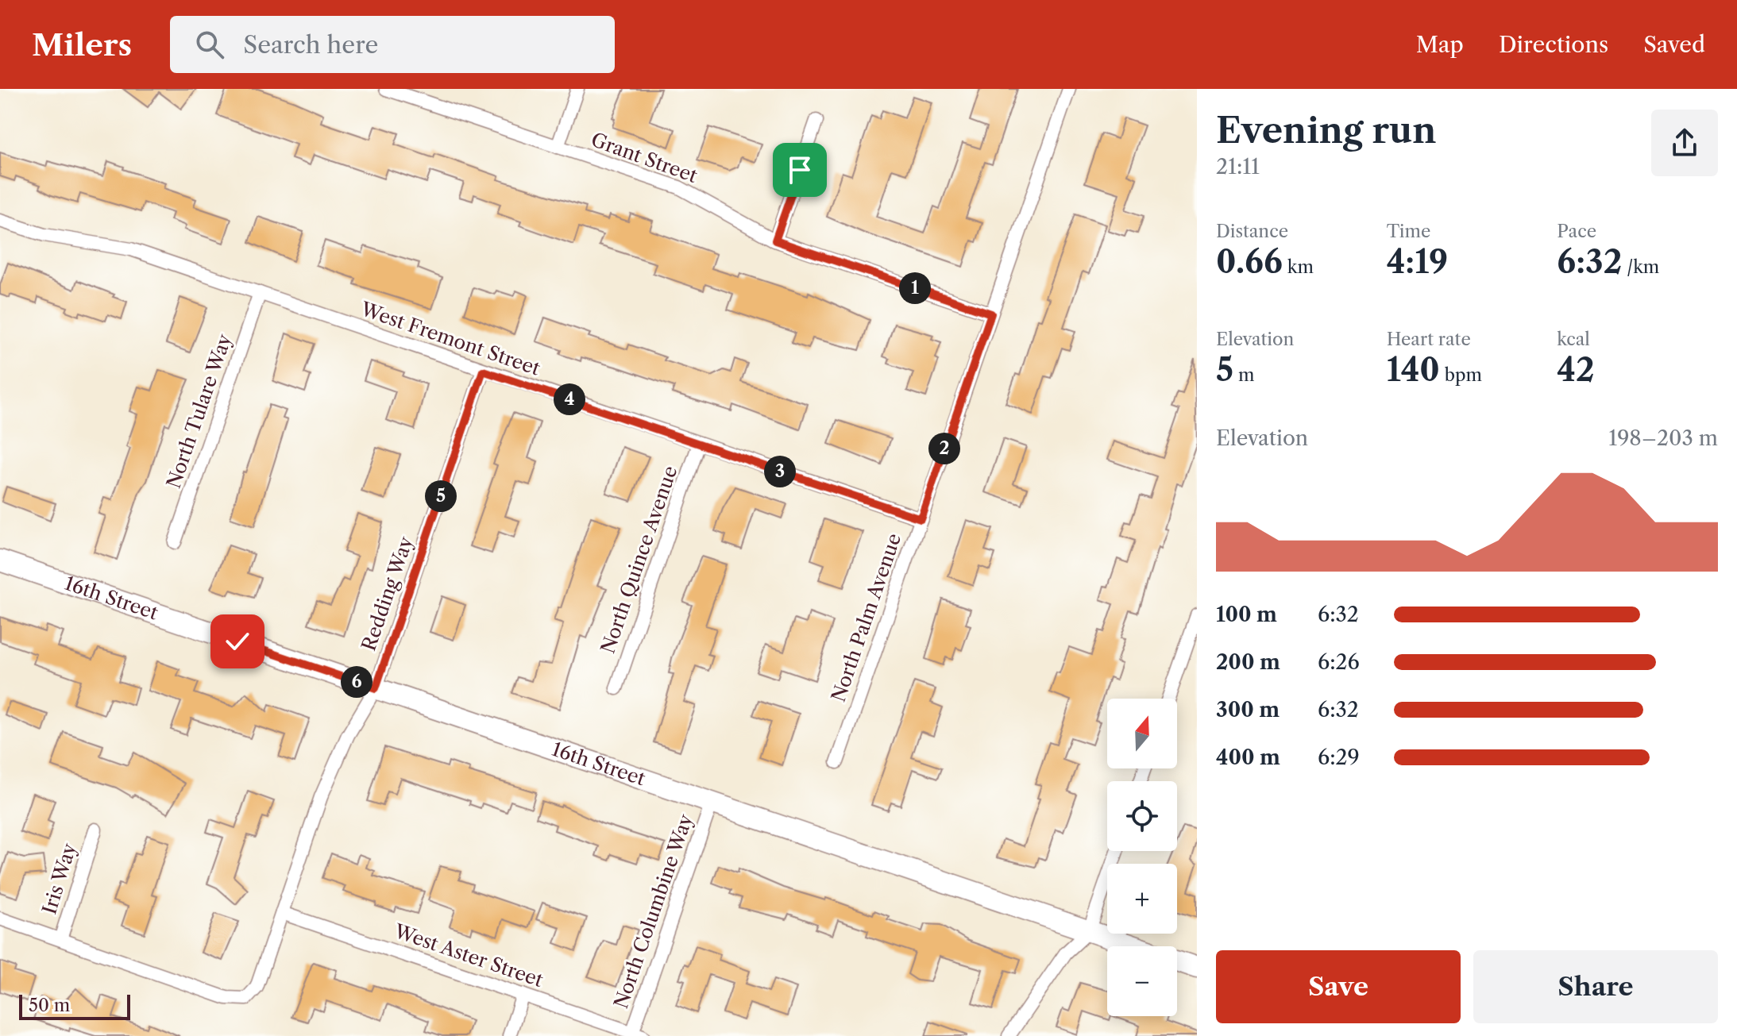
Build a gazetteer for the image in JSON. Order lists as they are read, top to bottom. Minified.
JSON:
{"streets":{"main road":["16th Street"],"street":["Grant Street","West Fremont Street","North Tulare Way","North Quince Avenue","Redding Way","North Palm Avenue","Iris Way","North Columbine Way","West Aster Street"]},"crossings":[["Grant Street","North Palm Avenue"],["West Fremont Street","North Tulare Way"],["West Fremont Street","North Quince Avenue"],["West Fremont Street","Redding Way"],["West Fremont Street","North Palm Avenue"],["Redding Way","16th Street"],["Redding Way","Iris Way"],["Redding Way","West Aster Street"],["16th Street","North Columbine Way"],["North Columbine Way","West Aster Street"]],"scale_bar":"50 m","north":"top","page":{"header":"Milers","search":"Search here","nav":["Map","Directions","Saved"],"heading":["Evening run","21:11"],"stats":[["Distance","0.66 km"],["Time","4:19"],["Pace","6:32 /km"],["Elevation","5 m"],["Heart rate","140 bpm"],["kcal","42"]],"pins":["1","4","2","3","5","6"],"chart":["Elevation","198–203 m"],"list":[{"name":"100 m","note":"6:32"},{"name":"200 m","note":"6:26"},{"name":"300 m","note":"6:32"},{"name":"400 m","note":"6:29"}],"map_buttons":["+","−"],"buttons":["Save","Share"],"scale":"50 m"}}
